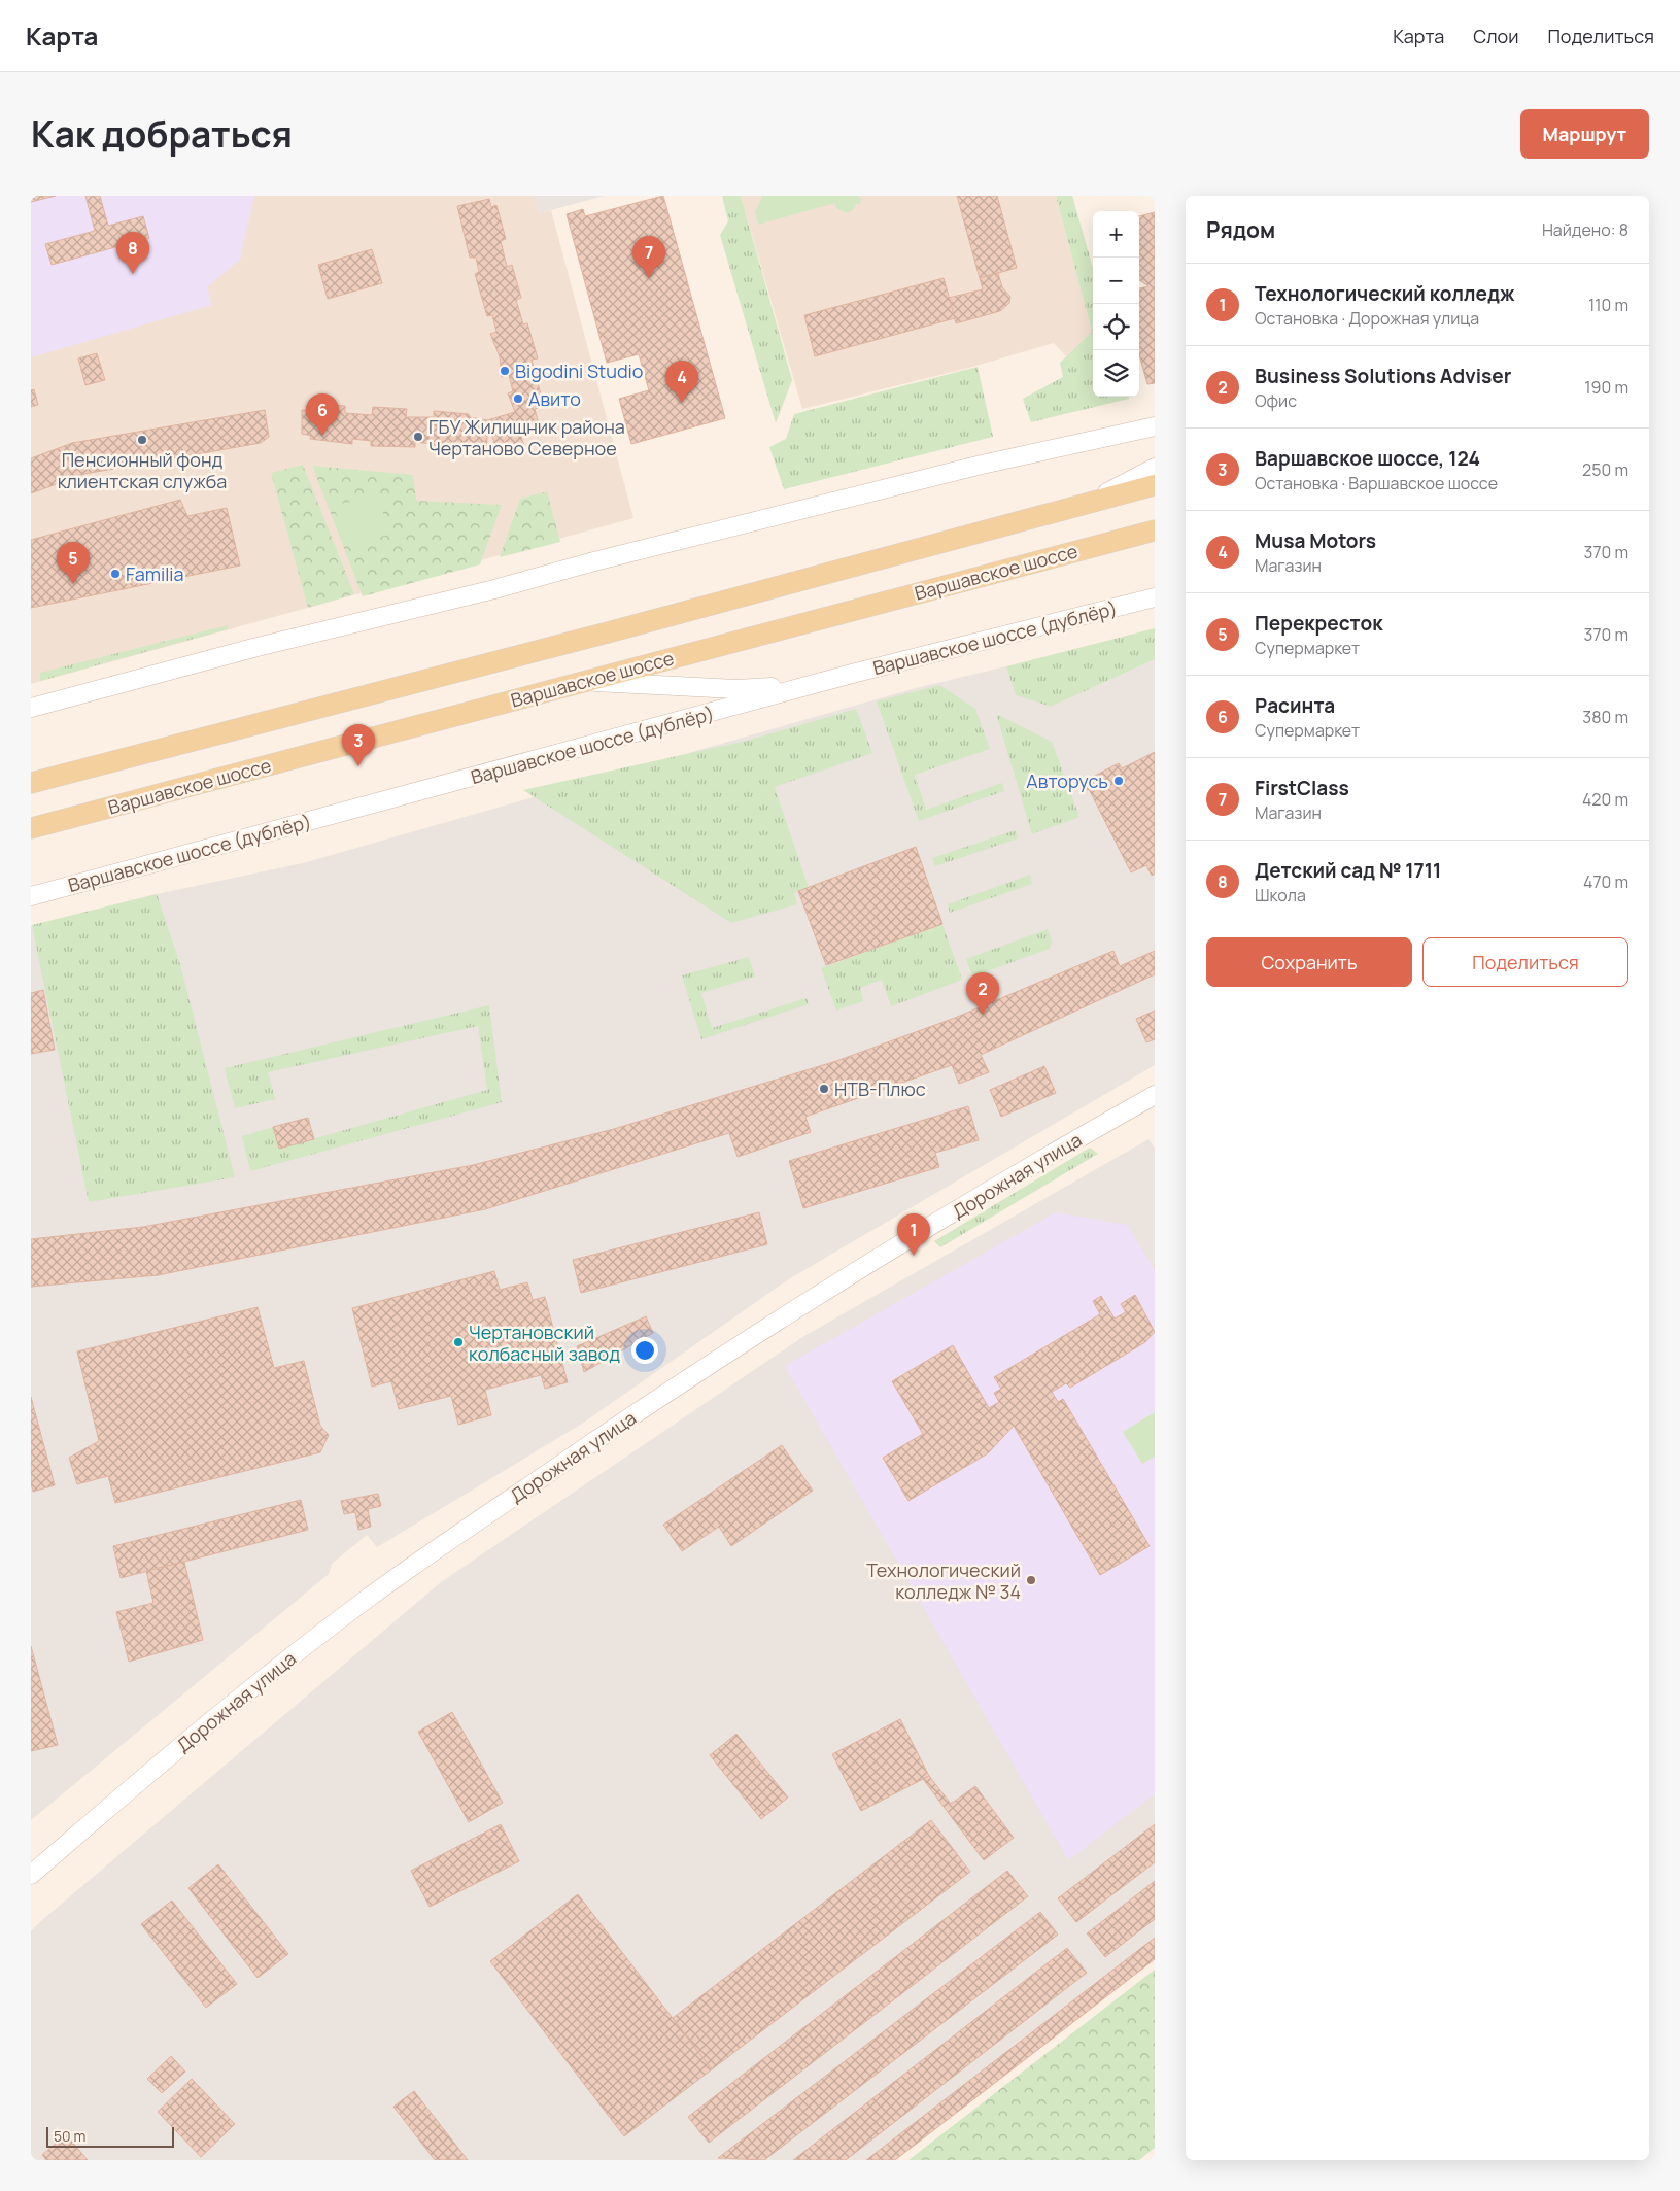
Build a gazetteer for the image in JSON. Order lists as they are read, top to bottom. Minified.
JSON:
{"streets":{"main road":["Варшавское шоссе","Варшавское шоссе (дублёр)","Дорожная улица"]},"places":["Bigodini Studio","Авито","ГБУ Жилищник района Чертаново Северное","Пенсионный фонд клиентская служба","Familia","Авторусь","НТВ-Плюс","Чертановский колбасный завод","Технологический колледж № 34"],"scale_bar":"50 m","page":{"header":"Карта","nav":["Карта","Слои","Поделиться"],"title":"Как добраться","buttons":["Маршрут",["Сохранить","Поделиться"]],"heading":["Рядом","Найдено: 8"],"map_buttons":["+","−"],"pins":["8","7","4","6","5","3","2","1"],"list":[{"mark":"1","name":"Технологический колледж","note":"Остановка · Дорожная улица","value":"110 m"},{"mark":"2","name":"Business Solutions Adviser","note":"Офис","value":"190 m"},{"mark":"3","name":"Варшавское шоссе, 124","note":"Остановка · Варшавское шоссе","value":"250 m"},{"mark":"4","name":"Musa Motors","note":"Магазин","value":"370 m"},{"mark":"5","name":"Перекресток","note":"Супермаркет","value":"370 m"},{"mark":"6","name":"Расинта","note":"Супермаркет","value":"380 m"},{"mark":"7","name":"FirstClass","note":"Магазин","value":"420 m"},{"mark":"8","name":"Детский сад № 1711","note":"Школа","value":"470 m"}],"scale":"50 m"}}
